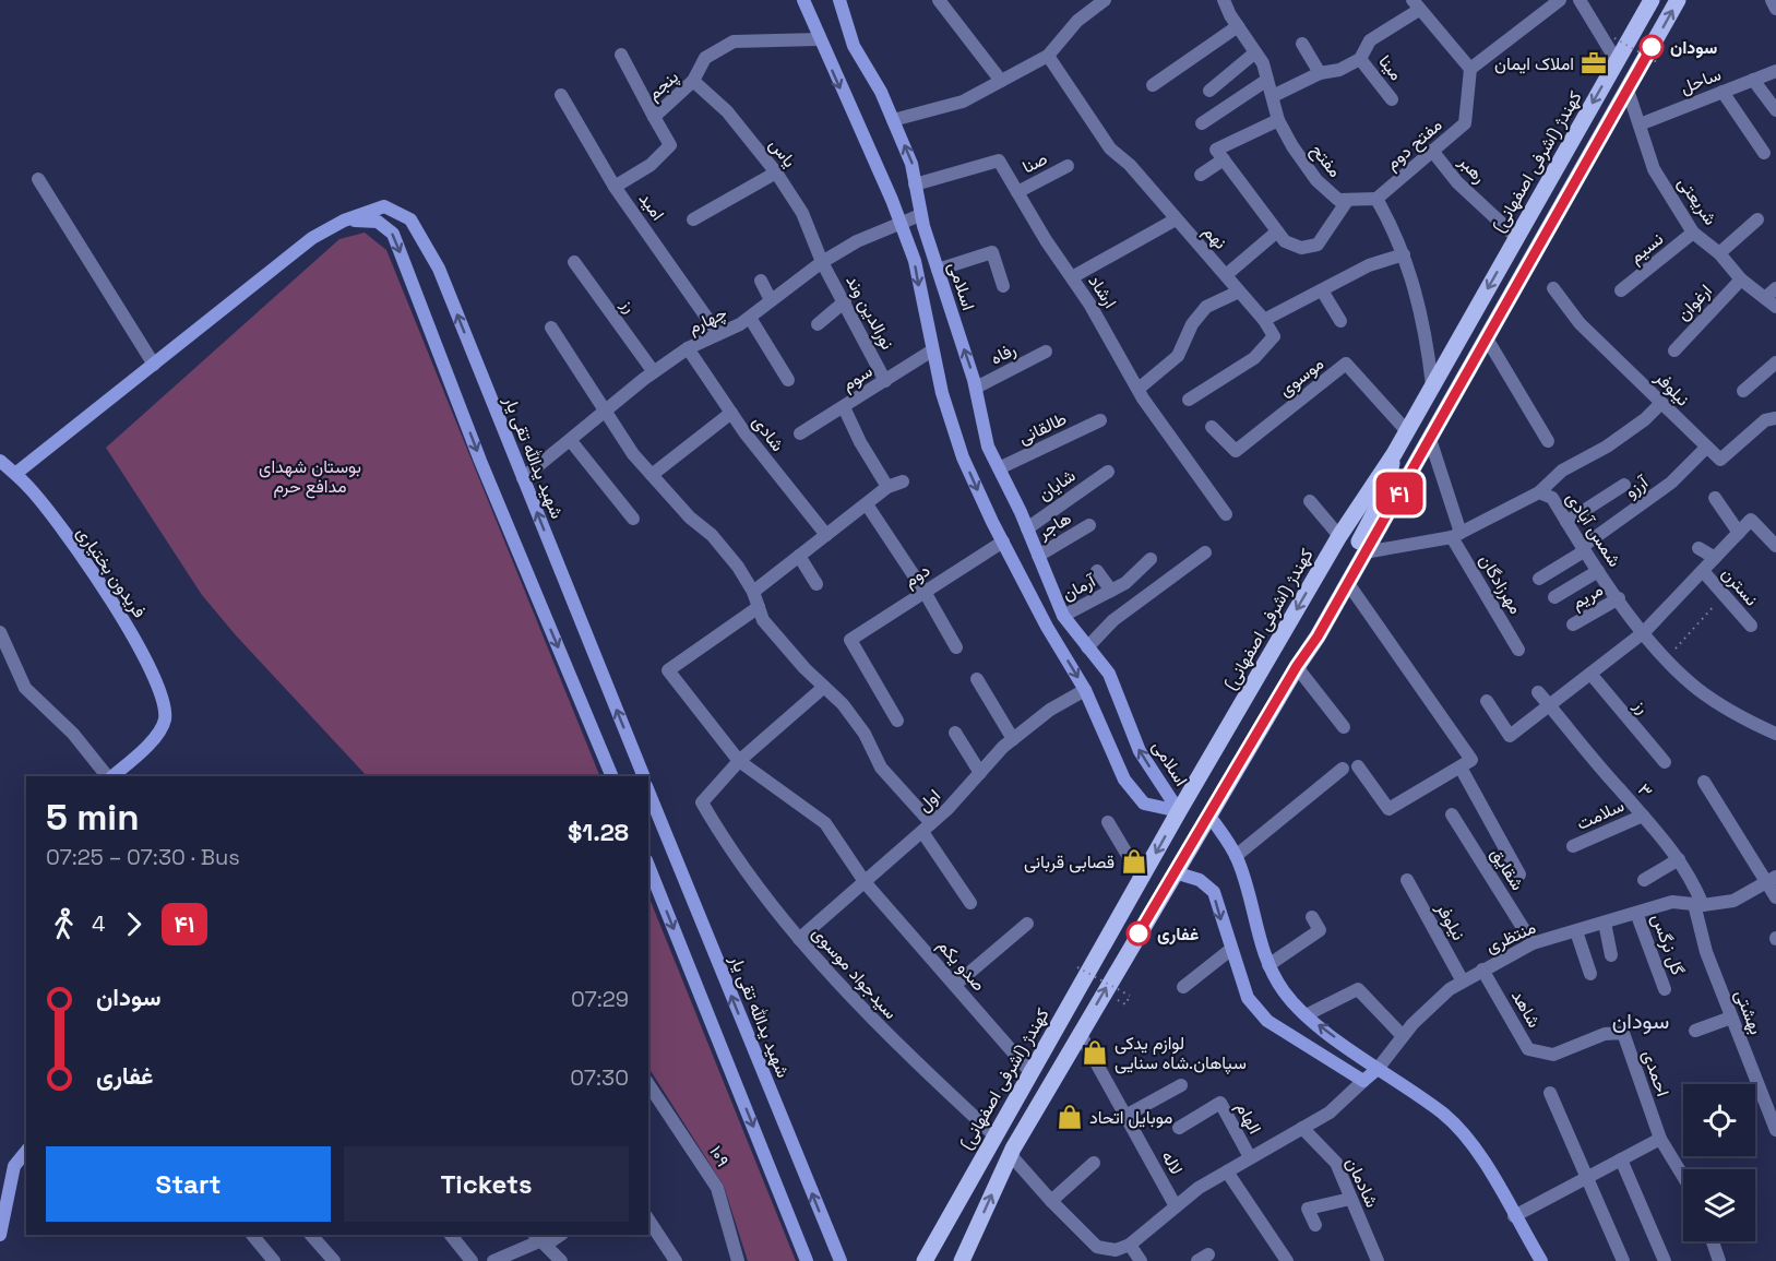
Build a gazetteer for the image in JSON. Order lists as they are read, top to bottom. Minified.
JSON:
{"streets":{"main road":["کهندژ (اشرفی اصفهانی)"],"street":["مینا","ساحل","پنجم","مفتح دوم","یاس","مفتح","صنا","رهبر","شریعتی","امید","نهم","نسیم","اسلامی","ارشاد","ارغوان","رز","نورالدین وند","چهارم","رفاه","موسوی","سوم","نیلوفر","طالقانی","شادی","شهید یدالله تقی یار","شایان","آرزو","هاجر","شمس آبادی","فریدون بختیاری","دوم","مهرزادگان","نسترن","آرمان","مریم","۳","اول","سلامت","شقایق","منتظری","گل نرگس","صدو یکم","سیدجواد موسوی","شاهد","بهشتی","احمدی","الهام","۱۰۹","لاله","شادمان"]},"crossings":[["ساحل","شریعتی"],["پنجم","یاس"],["پنجم","امید"],["پنجم","اسلامی"],["مفتح دوم","مفتح"],["مفتح دوم","رهبر"],["یاس","نورالدین وند"],["یاس","چهارم"],["کهندژ (اشرفی اصفهانی)","رهبر"],["کهندژ (اشرفی اصفهانی)","اسلامی"],["کهندژ (اشرفی اصفهانی)","موسوی"],["کهندژ (اشرفی اصفهانی)","صدو یکم"],["کهندژ (اشرفی اصفهانی)","سیدجواد موسوی"],["صنا","ارشاد"],["شریعتی","نسیم"],["شریعتی","ارغوان"],["امید","چهارم"],["اسلامی","ارشاد"],["اسلامی","چهارم"],["اسلامی","رفاه"],["اسلامی","سوم"],["اسلامی","طالقانی"],["اسلامی","شایان"],["اسلامی","هاجر"],["اسلامی","دوم"],["اسلامی","آرمان"],["اسلامی","اول"],["رز","چهارم"],["نورالدین وند","چهارم"],["نورالدین وند","سوم"],["چهارم","شادی"],["چهارم","شهید یدالله تقی یار"],["نیلوفر","آرزو"],["نیلوفر","منتظری"],["شهید یدالله تقی یار","فریدون بختیاری"],["آرزو","شمس آبادی"],["شمس آبادی","مهرزادگان"],["شمس آبادی","مریم"],["۳","سلامت"],["۳","منتظری"],["۳","بهشتی"],["اول","صدو یکم"],["اول","سیدجواد موسوی"],["شقایق","منتظری"],["منتظری","گل نرگس"],["منتظری","شاهد"],["منتظری","بهشتی"],["صدو یکم","سیدجواد موسوی"],["شاهد","احمدی"]],"districts":["سودان"],"parks":["بوستان شهدای مدافع حرم"],"places":{"other":["سودان","غفاری"],"office":["املاک ایمان"],"shop":["قصابی قربانی","لوازم یدکی سپاهان.شاه سنایی","موبایل اتحاد"]},"lines":["bus line ۴۱"],"page":{"on_map":"۴۱","heading":["5 min","07:25 – 07:30 · Bus","$1.28"],"legs":["4","۴۱"],"list":[{"name":"سودان","value":"07:29"},{"name":"غفاری","value":"07:30"}],"buttons":["Start","Tickets"]}}
